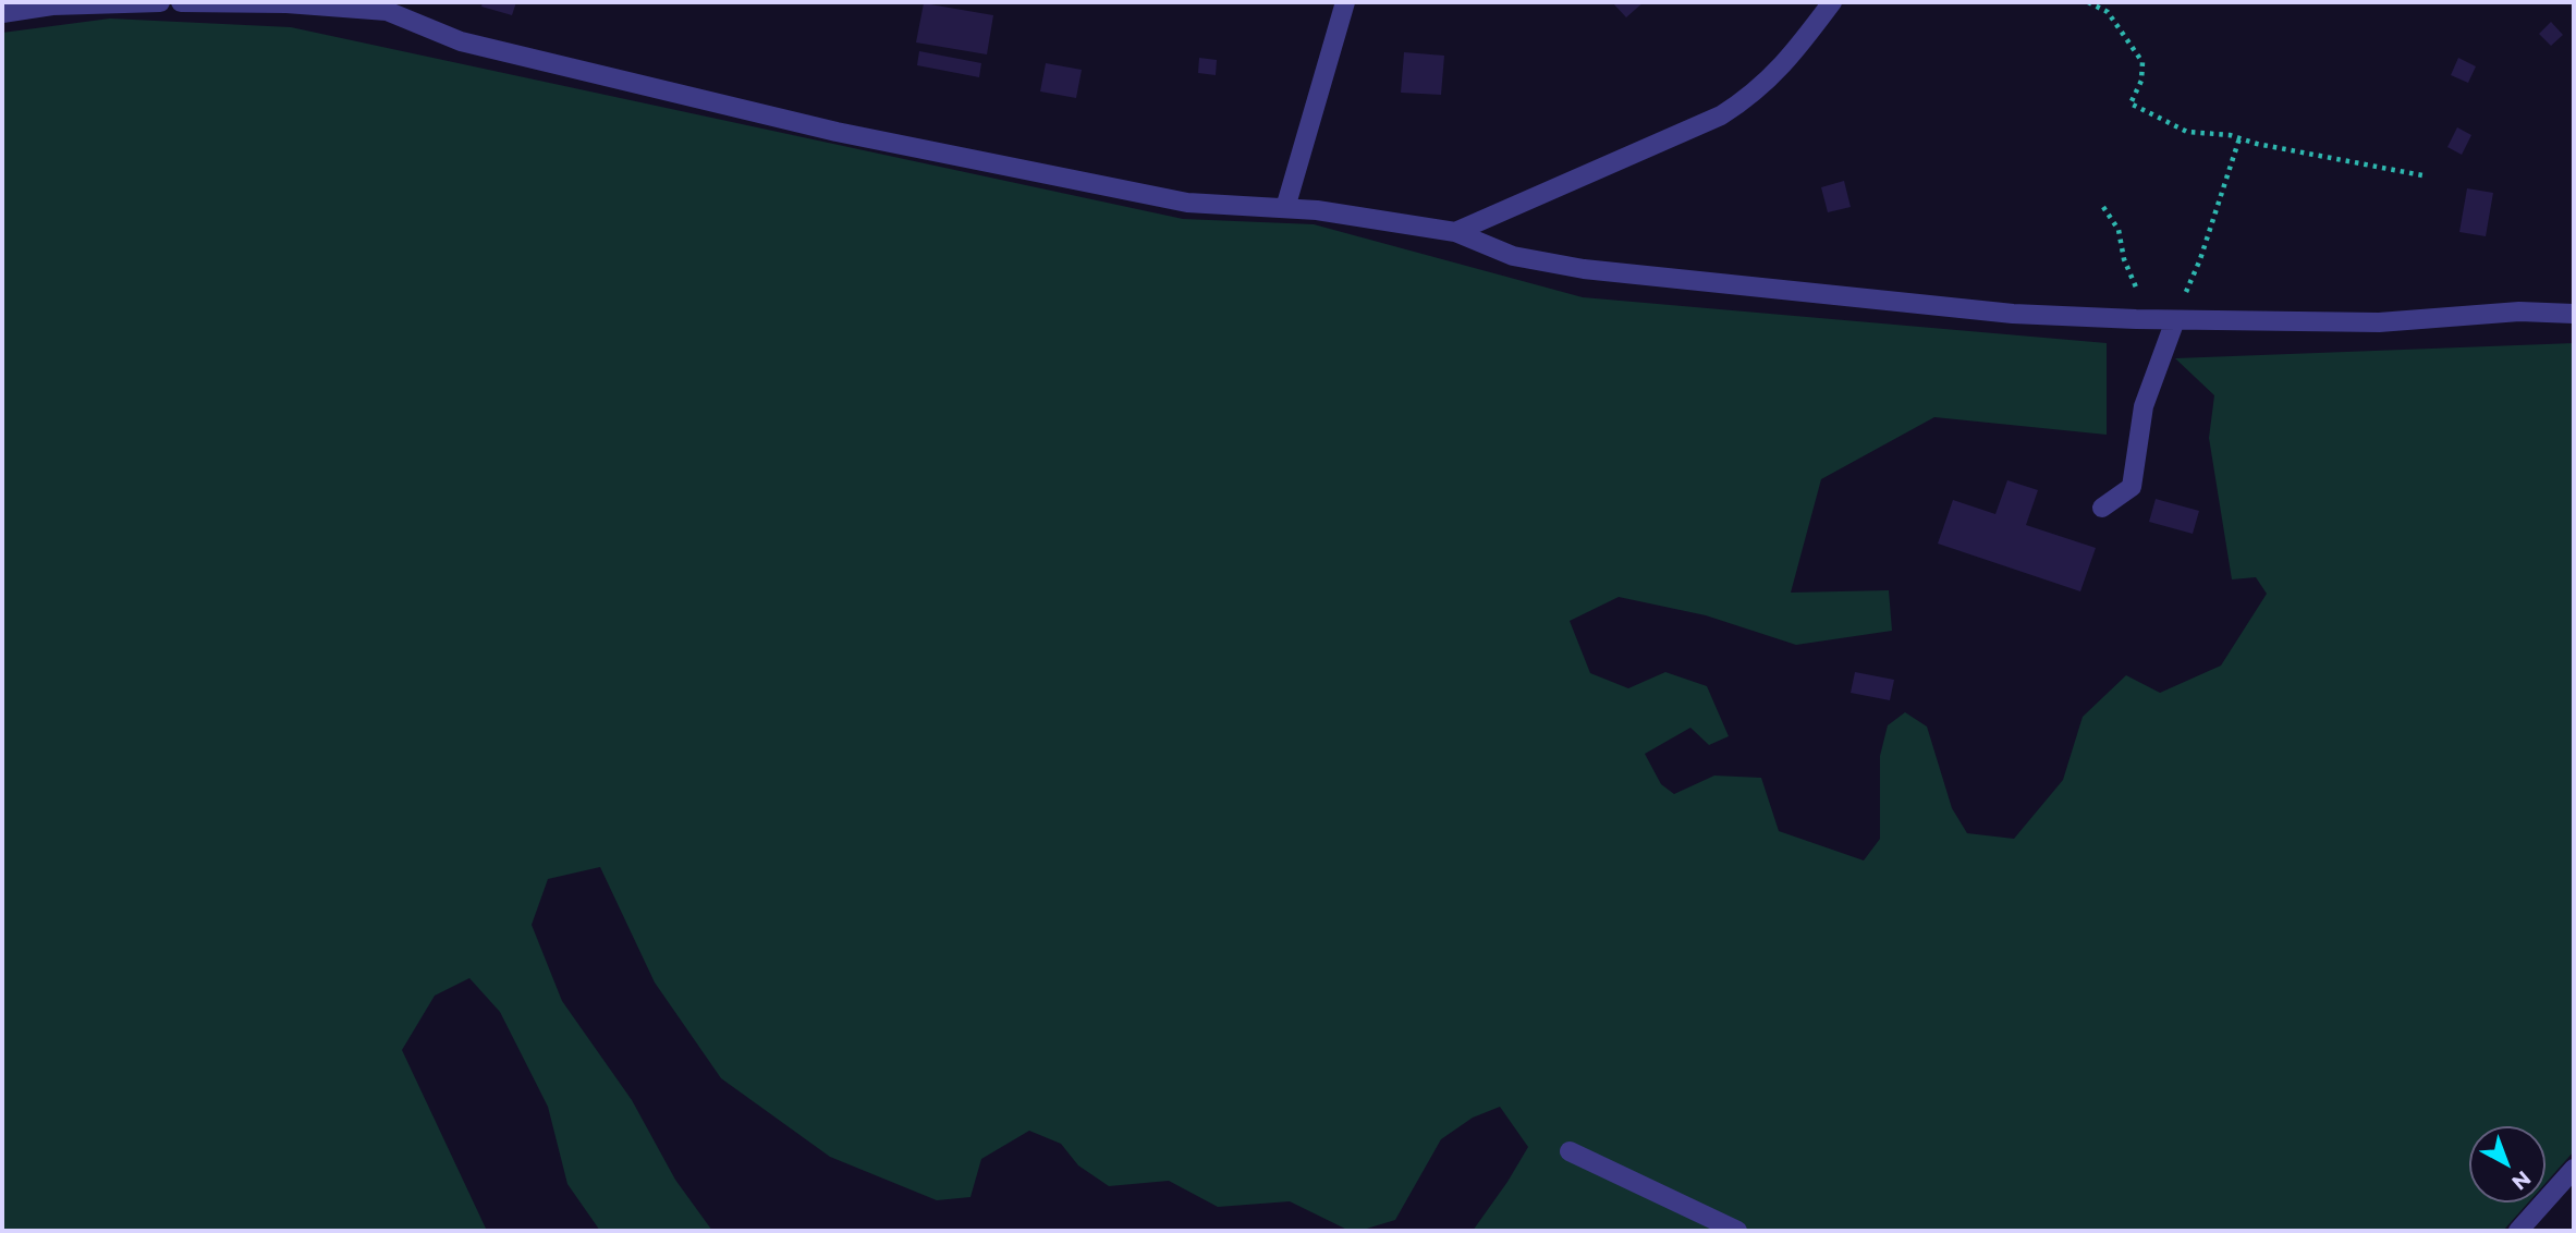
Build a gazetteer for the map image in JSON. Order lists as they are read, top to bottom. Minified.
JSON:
{"north":"bottom right"}
